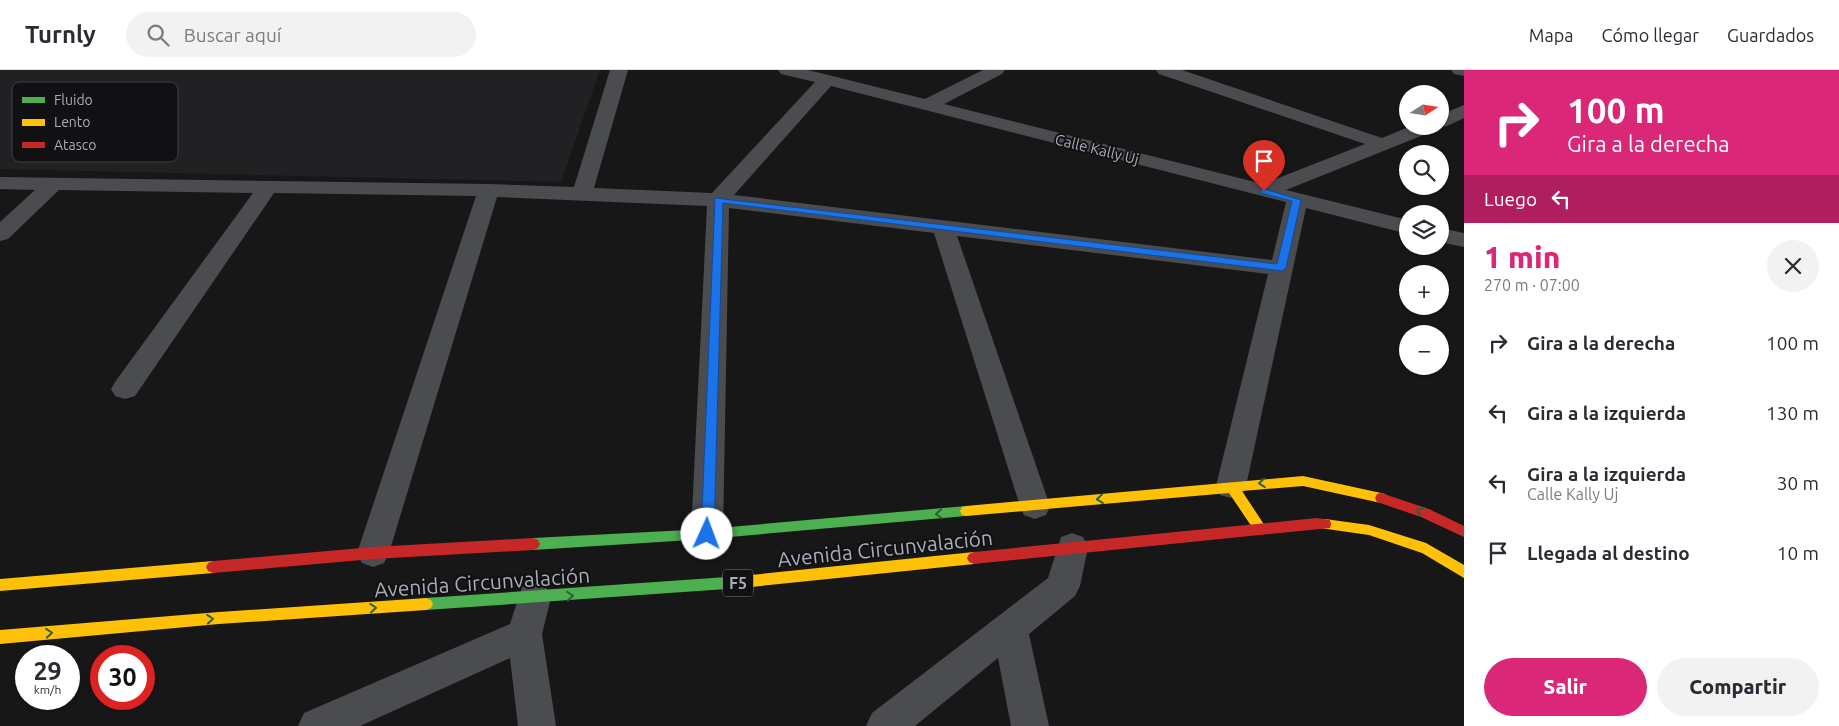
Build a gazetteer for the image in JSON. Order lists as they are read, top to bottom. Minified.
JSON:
{"streets":{"highway":["Avenida Circunvalación","F5"],"street":["Calle Kally Uj"]},"legend":["Fluido","Lento","Atasco"],"north":"right","page":{"header":"Turnly","search":"Buscar aquí","nav":["Mapa","Cómo llegar","Guardados"],"turn":["100 m","Gira a la derecha"],"map_buttons":["+","−"],"then":"Luego","heading":["1 min","270 m · 07:00"],"list":[{"name":"Gira a la derecha","value":"100 m"},{"name":"Gira a la izquierda","value":"130 m"},{"name":"Gira a la izquierda","note":"Calle Kally Uj","value":"30 m"},{"name":"Llegada al destino","value":"10 m"}],"speed":"29 km/h","limit":"30","buttons":["Salir","Compartir"]}}
